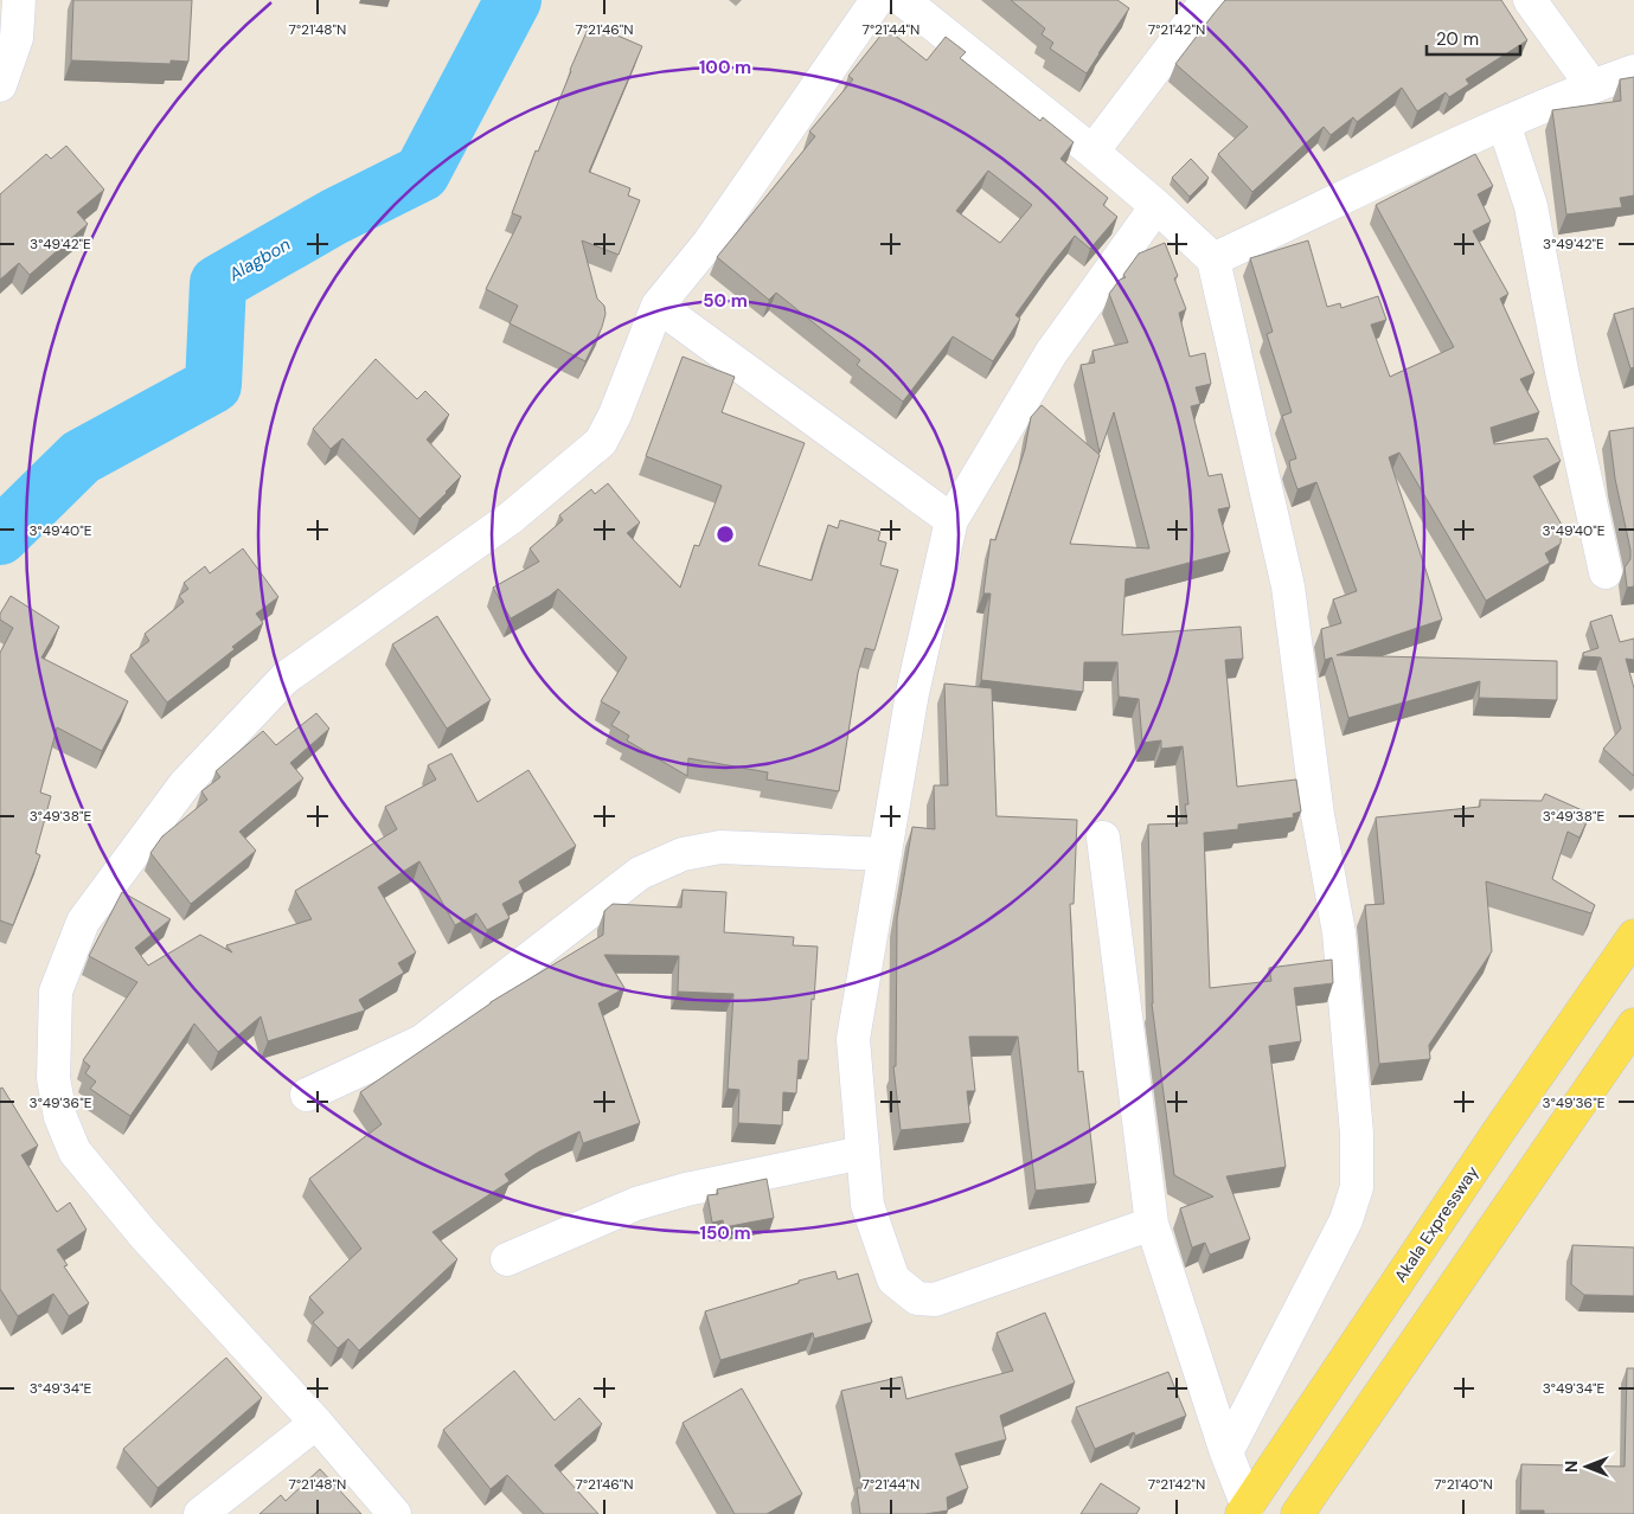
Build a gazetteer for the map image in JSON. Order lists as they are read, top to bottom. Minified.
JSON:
{"streets":{"main road":["Akala Expressway"]},"water":["Alagbon"],"scale_bar":"20 m","north":"left","coordinates":["7°21'48\"N","7°21'46\"N","7°21'44\"N","7°21'42\"N","3°49'42\"E","3°49'40\"E","3°49'38\"E","3°49'36\"E","3°49'34\"E","7°21'40\"N"],"rings":["100 m","50 m","150 m"]}
